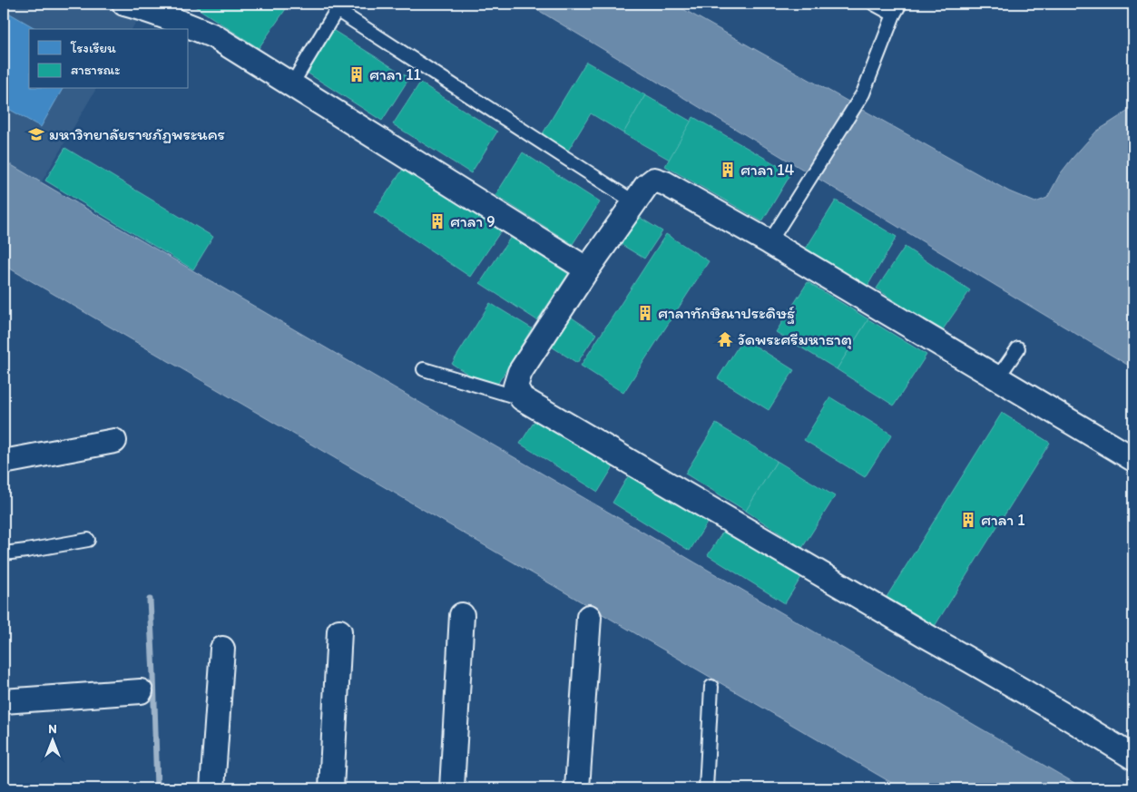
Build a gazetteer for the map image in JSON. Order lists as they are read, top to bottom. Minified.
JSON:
{"places":{"building":["ศาลา 11","ศาลา 14","ศาลา 9","ศาลาทักษิณาประดิษฐ์","ศาลา 1"],"school or university":["มหาวิทยาลัยราชภัฏพระนคร"],"temple":["วัดพระศรีมหาธาตุ"]},"legend":["โรงเรียน","สาธารณะ"],"north":"top"}
